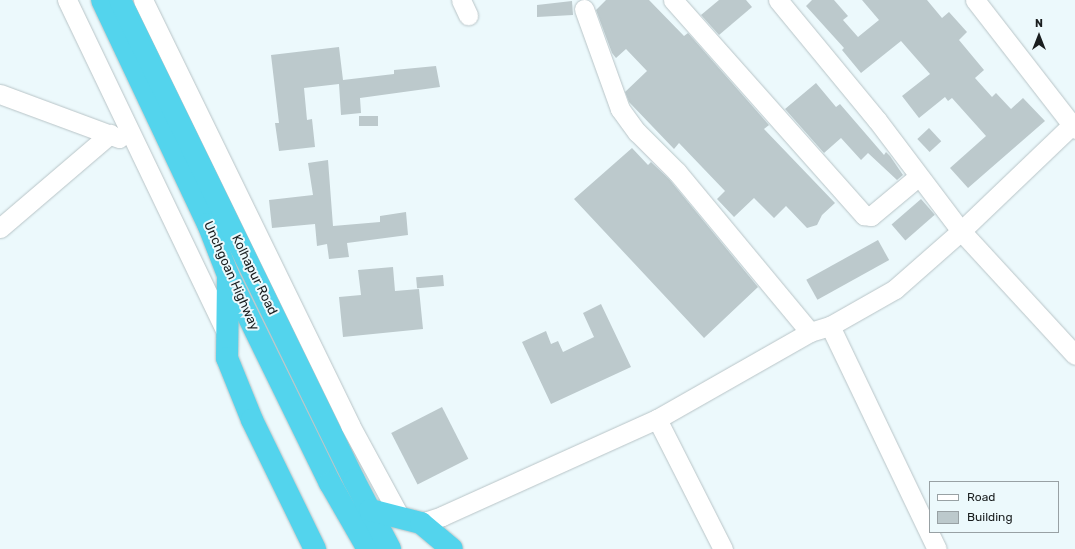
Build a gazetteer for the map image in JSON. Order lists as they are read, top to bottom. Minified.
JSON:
{"streets":{"highway":["Kolhapur Road","Unchgoan Highway"]},"legend":["Road","Building"],"north":"top"}
